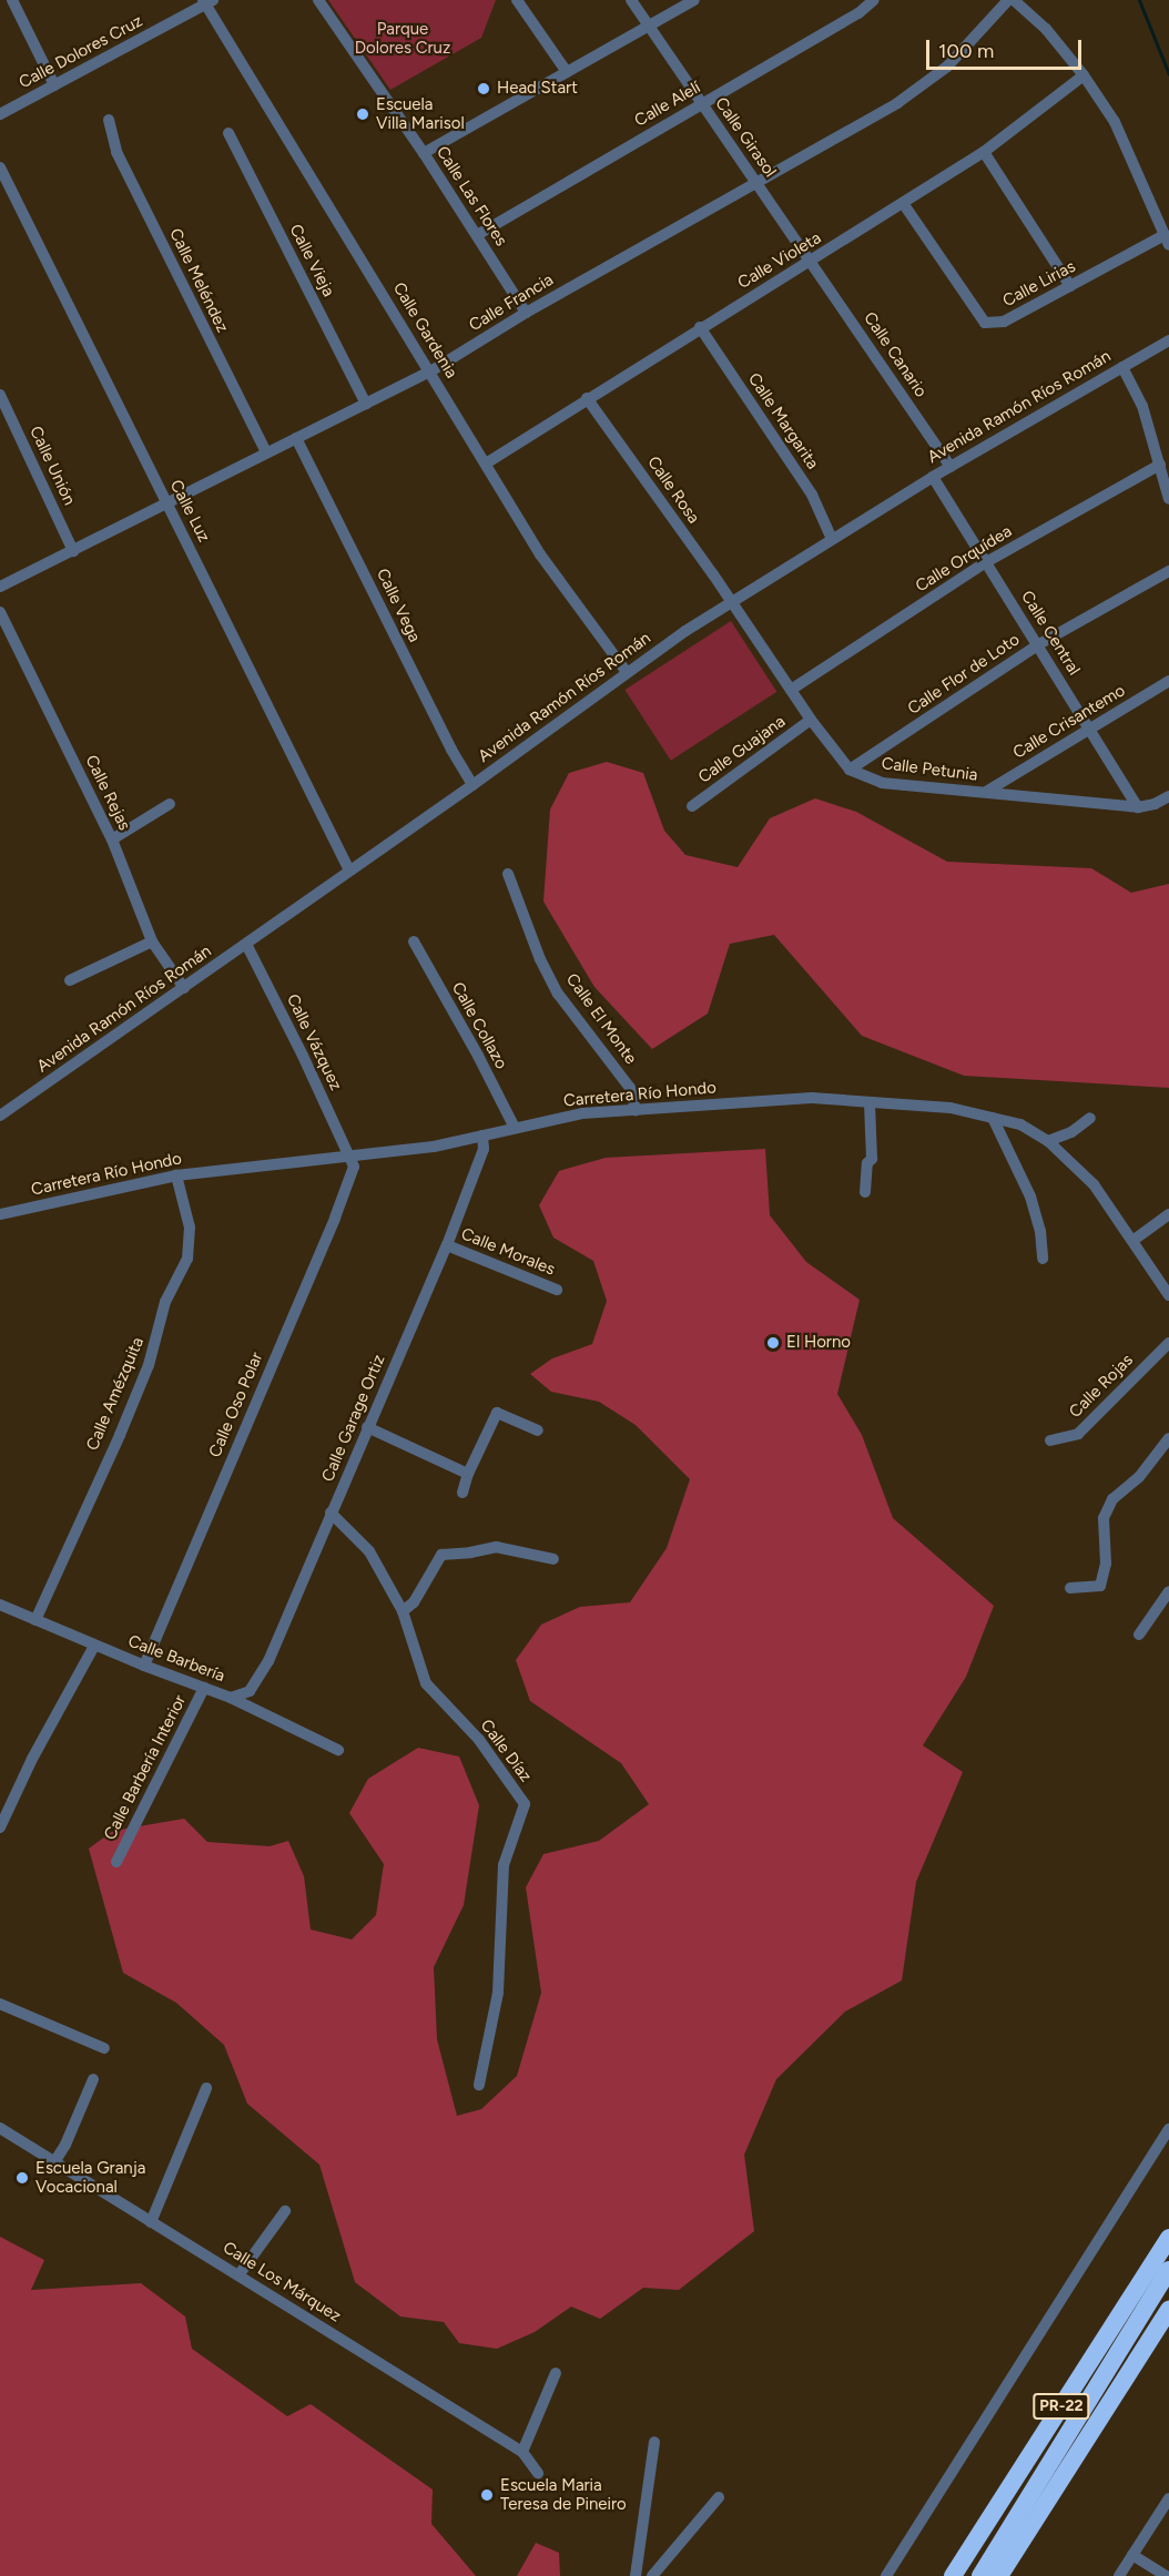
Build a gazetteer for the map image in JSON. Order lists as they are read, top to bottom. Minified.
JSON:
{"streets":{"highway":["PR-22"],"street":["Calle Dolores Cruz","Calle Alelí","Calle Girasol","Calle Las Flores","Calle Vieja","Calle Violeta","Calle Meléndez","Calle Lirias","Calle Francia","Calle Gardenia","Calle Canario","Avenida Ramón Ríos Román","Calle Margarita","Calle Unión","Calle Rosa","Calle Luz","Calle Orquídea","Calle Vega","Calle Central","Calle Flor de Loto","Calle Crisantemo","Calle Guajana","Calle Petunia","Calle Rejas","Calle El Monte","Calle Collazo","Calle Vázquez","Carretera Río Hondo","Calle Morales","Calle Rojas","Calle Amézquita","Calle Oso Polar","Calle Garage Ortiz","Calle Barbería","Calle Díaz","Calle Barbería Interior","Calle Los Márquez"]},"crossings":[["Calle Dolores Cruz","Calle Gardenia"],["Calle Alelí","Calle Girasol"],["Calle Alelí","Calle Las Flores"],["Calle Girasol","Calle Violeta"],["Calle Girasol","Calle Francia"],["Calle Girasol","Calle Canario"],["Calle Las Flores","Calle Francia"],["Calle Vieja","Calle Francia"],["Calle Violeta","Calle Lirias"],["Calle Violeta","Calle Gardenia"],["Calle Violeta","Calle Canario"],["Calle Violeta","Calle Margarita"],["Calle Violeta","Calle Rosa"],["Calle Meléndez","Calle Francia"],["Calle Francia","Calle Gardenia"],["Calle Francia","Calle Unión"],["Calle Francia","Calle Luz"],["Calle Francia","Calle Vega"],["Calle Gardenia","Avenida Ramón Ríos Román"],["Calle Canario","Avenida Ramón Ríos Román"],["Avenida Ramón Ríos Román","Calle Margarita"],["Avenida Ramón Ríos Román","Calle Rosa"],["Avenida Ramón Ríos Román","Calle Luz"],["Avenida Ramón Ríos Román","Calle Vega"],["Avenida Ramón Ríos Román","Calle Central"],["Avenida Ramón Ríos Román","Calle Petunia"],["Avenida Ramón Ríos Román","Calle Rejas"],["Avenida Ramón Ríos Román","Calle Vázquez"],["Calle Rosa","Calle Petunia"],["Calle Orquídea","Calle Central"],["Calle Orquídea","Calle Petunia"],["Calle Central","Calle Flor de Loto"],["Calle Central","Calle Crisantemo"],["Calle Central","Calle Petunia"],["Calle Flor de Loto","Calle Petunia"],["Calle Crisantemo","Calle Petunia"],["Calle Guajana","Calle Petunia"],["Calle El Monte","Carretera Río Hondo"],["Calle Collazo","Carretera Río Hondo"],["Calle Vázquez","Carretera Río Hondo"],["Calle Vázquez","Calle Oso Polar"],["Carretera Río Hondo","Calle Amézquita"],["Carretera Río Hondo","Calle Oso Polar"],["Carretera Río Hondo","Calle Garage Ortiz"],["Calle Morales","Calle Garage Ortiz"],["Calle Amézquita","Calle Barbería"],["Calle Oso Polar","Calle Barbería"],["Calle Garage Ortiz","Calle Barbería"],["Calle Garage Ortiz","Calle Díaz"],["Calle Barbería","Calle Barbería Interior"]],"parks":["Parque Dolores Cruz"],"places":["Head Start","Escuela Villa Marisol","El Horno","Escuela Granja Vocacional","Escuela Maria Teresa de Pineiro"],"scale_bar":"100 m"}
